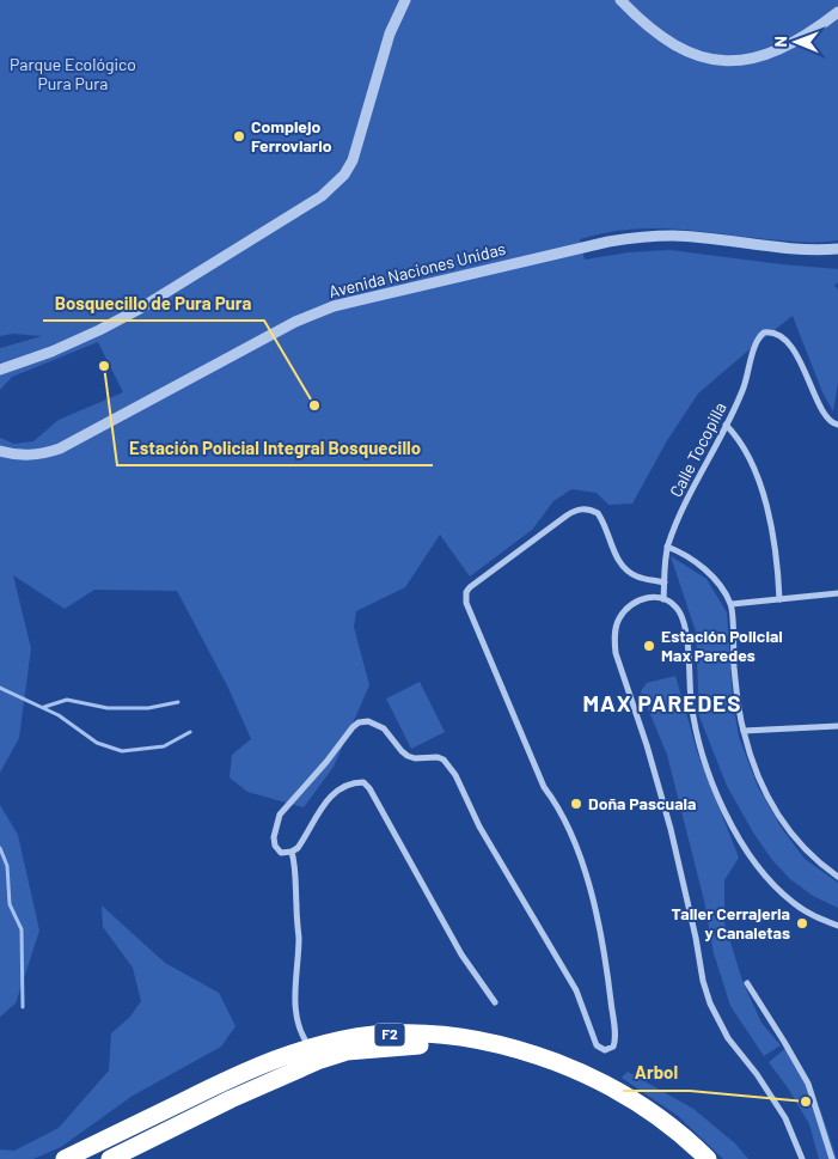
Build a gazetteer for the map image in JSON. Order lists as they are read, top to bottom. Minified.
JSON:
{"streets":{"highway":["F2"],"street":["Avenida Naciones Unidas","Calle Tocopilla"]},"districts":["MAX PAREDES"],"parks":["Parque Ecológico Pura Pura"],"places":["Complejo Ferroviario","Estación Policial Integral Bosquecillo","Bosquecillo de Pura Pura","Estación Policial Max Paredes","Doña Pascuala","Taller Cerrajeria y Canaletas","Arbol"],"north":"left"}
